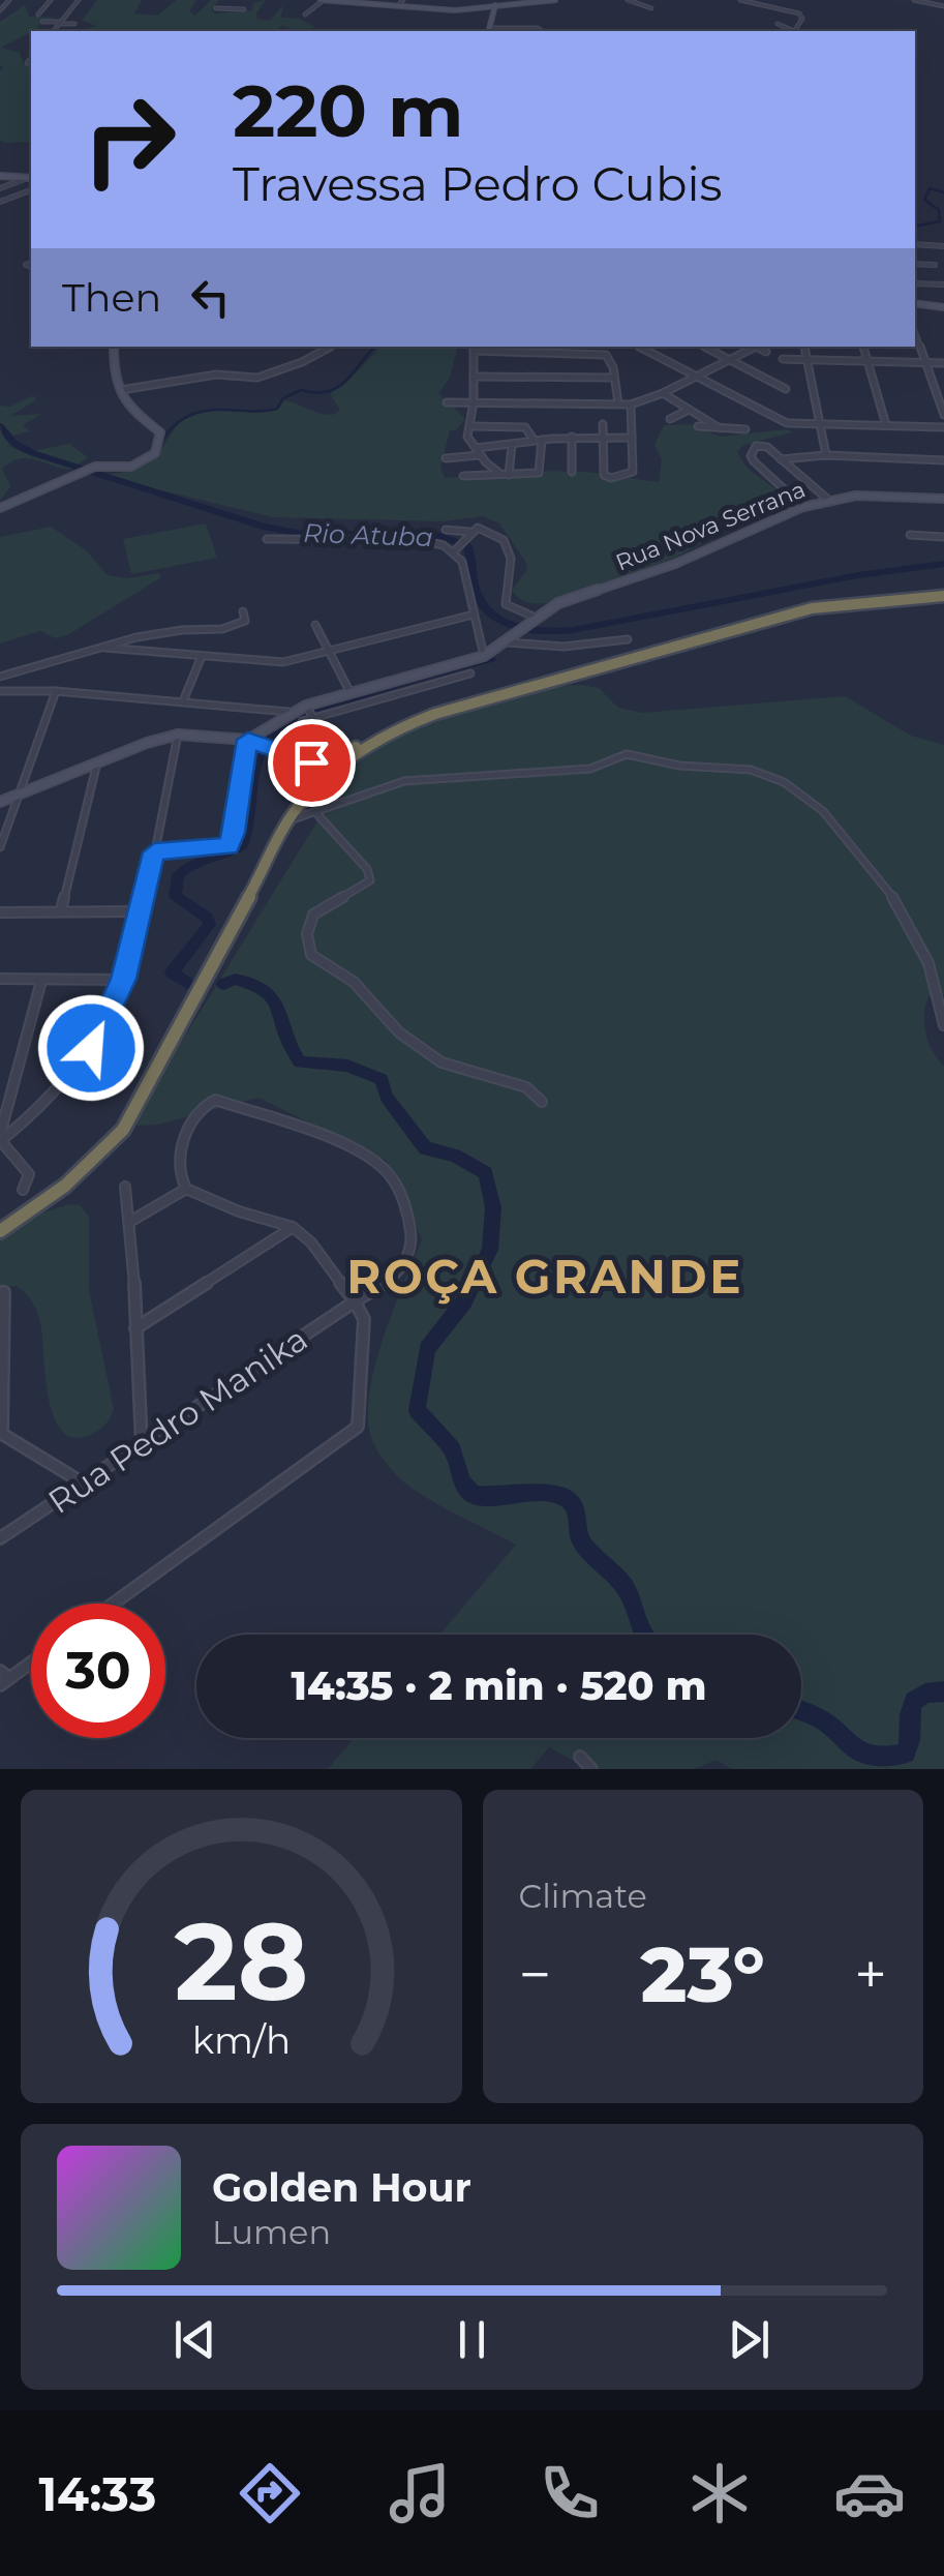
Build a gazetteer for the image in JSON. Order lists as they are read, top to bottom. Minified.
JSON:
{"streets":{"main road":["Rua Nova Serrana"],"street":["Rua Pedro Manika"]},"districts":["ROÇA GRANDE"],"water":["Rio Atuba"],"page":{"turn":["220 m","Travessa Pedro Cubis"],"then":"Then","limit":"30","trip":"14:35 · 2 min · 520 m","tile":"Climate","heat":["−","23°","+"],"song":["Golden Hour","Lumen"],"tabs":"14:33","gauge":["28","km/h"]}}
